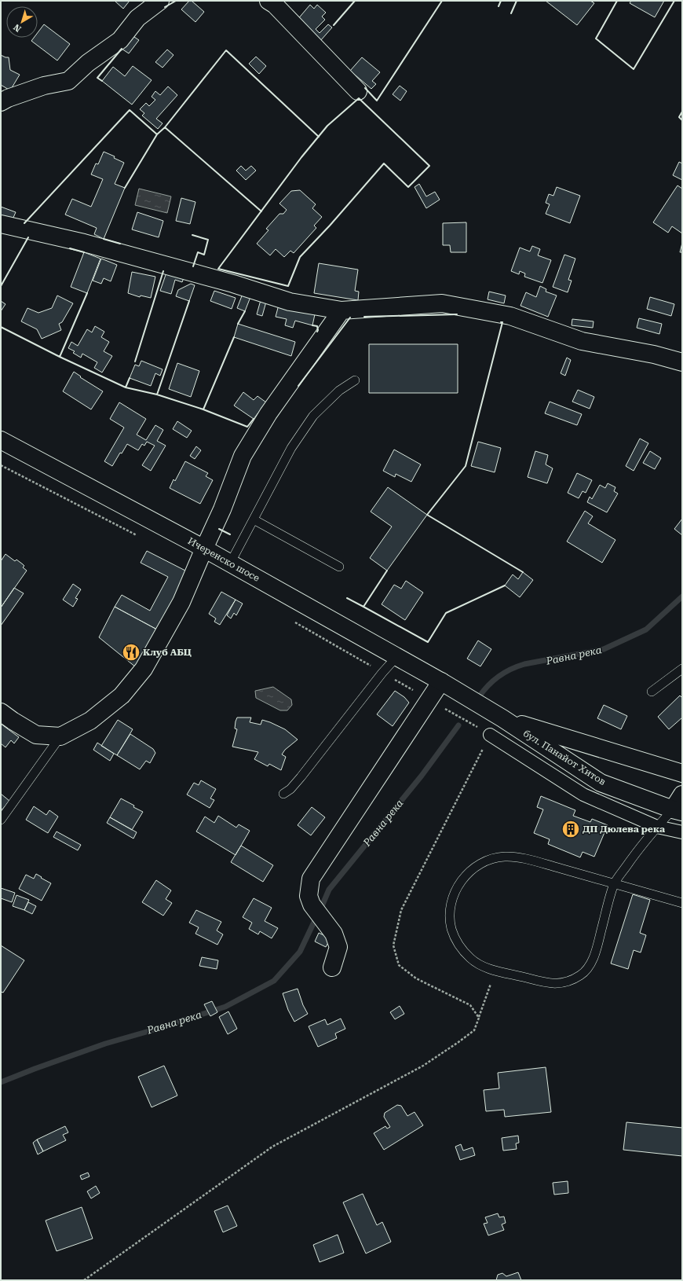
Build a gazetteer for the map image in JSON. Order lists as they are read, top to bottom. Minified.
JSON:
{"streets":{"street":["Ичеренско шосе","бул. Панайот Хитов"]},"crossings":[["Ичеренско шосе","бул. Панайот Хитов"]],"water":["Равна река"],"places":{"restaurant":["Клуб АБЦ"],"building":["ДП Дюлева река"]},"north":"bottom left"}
